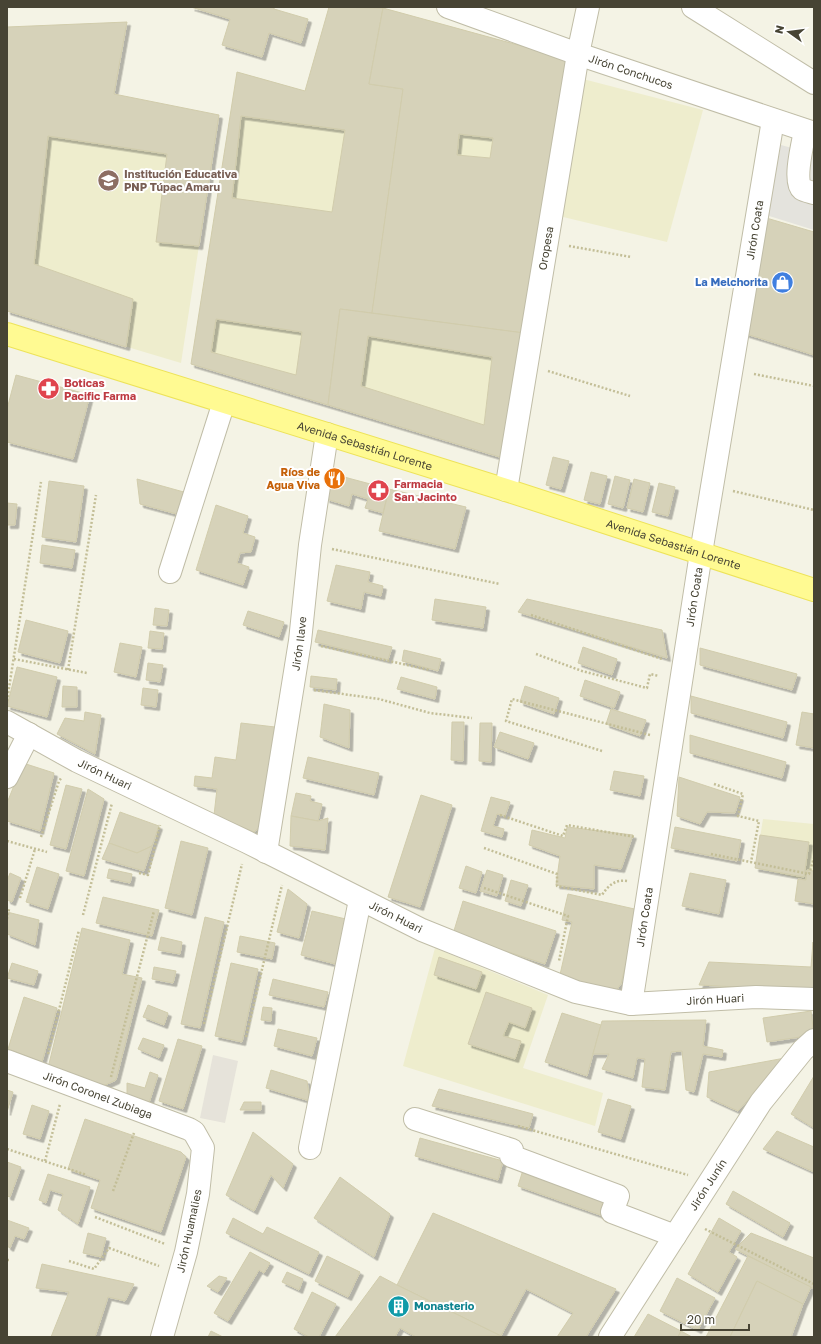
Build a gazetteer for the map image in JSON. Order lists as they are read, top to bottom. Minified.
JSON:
{"streets":{"main road":["Avenida Sebastián Lorente"],"street":["Jirón Conchucos","Jirón Coata","Oropesa","Jirón Ilave","Jirón Huari","Jirón Coronel Zubiaga","Jirón Junín","Jirón Huamalies"]},"crossings":[["Jirón Conchucos","Jirón Coata"],["Jirón Conchucos","Oropesa"],["Jirón Coata","Avenida Sebastián Lorente"],["Jirón Coata","Jirón Huari"],["Oropesa","Avenida Sebastián Lorente"],["Avenida Sebastián Lorente","Jirón Ilave"],["Jirón Ilave","Jirón Huari"],["Jirón Coronel Zubiaga","Jirón Huamalies"]],"places":{"school or university":["Institución Educativa PNP Túpac Amaru"],"shop":["La Melchorita"],"pharmacy":["Boticas Pacific Farma","Farmacia San Jacinto"],"restaurant":["Ríos de Agua Viva"],"building":["Monasterio"]},"scale_bar":"20 m","north":"left"}
